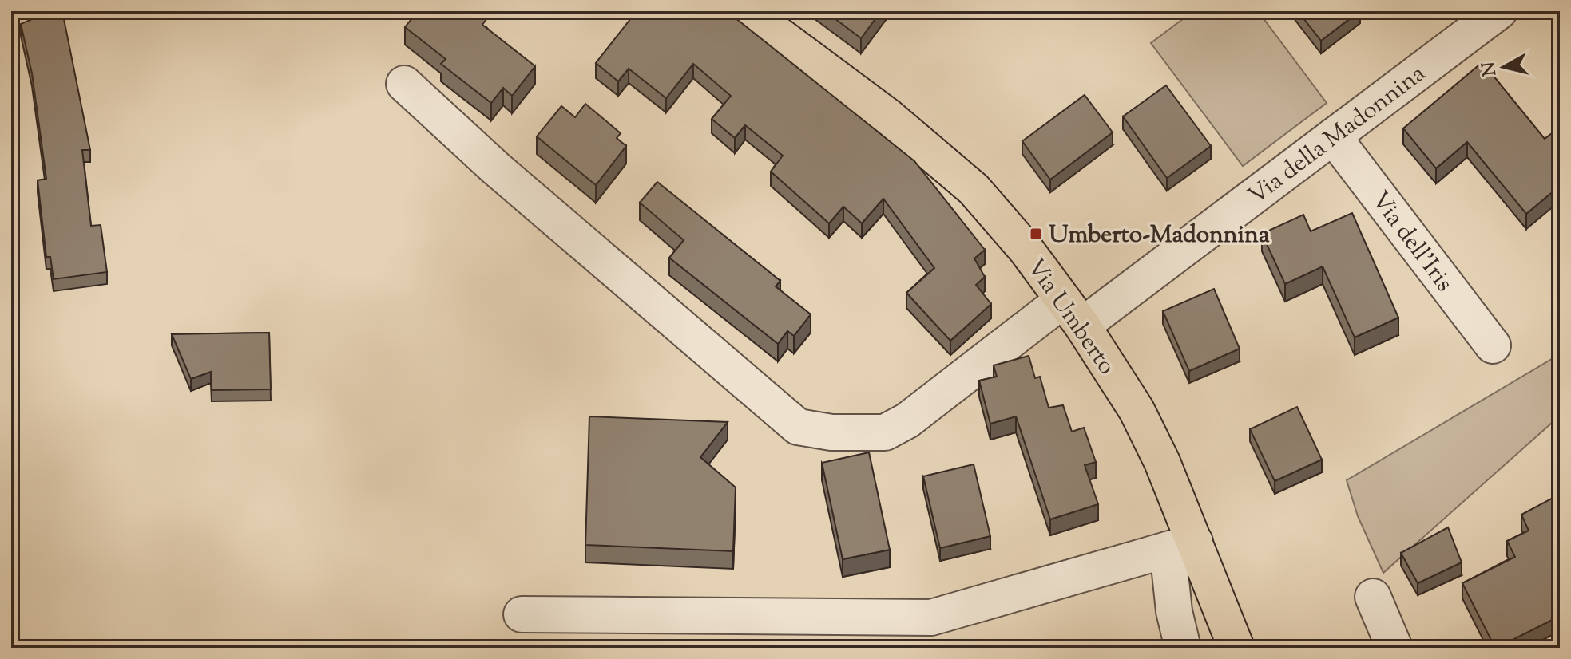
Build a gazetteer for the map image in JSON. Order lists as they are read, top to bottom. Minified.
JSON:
{"streets":{"main road":["Via Umberto"],"street":["Via della Madonnina","Via dell'Iris"]},"crossings":[["Via della Madonnina","Via dell'Iris"],["Via della Madonnina","Via Umberto"]],"places":{"transit":["Umberto-Madonnina"]},"north":"left"}
